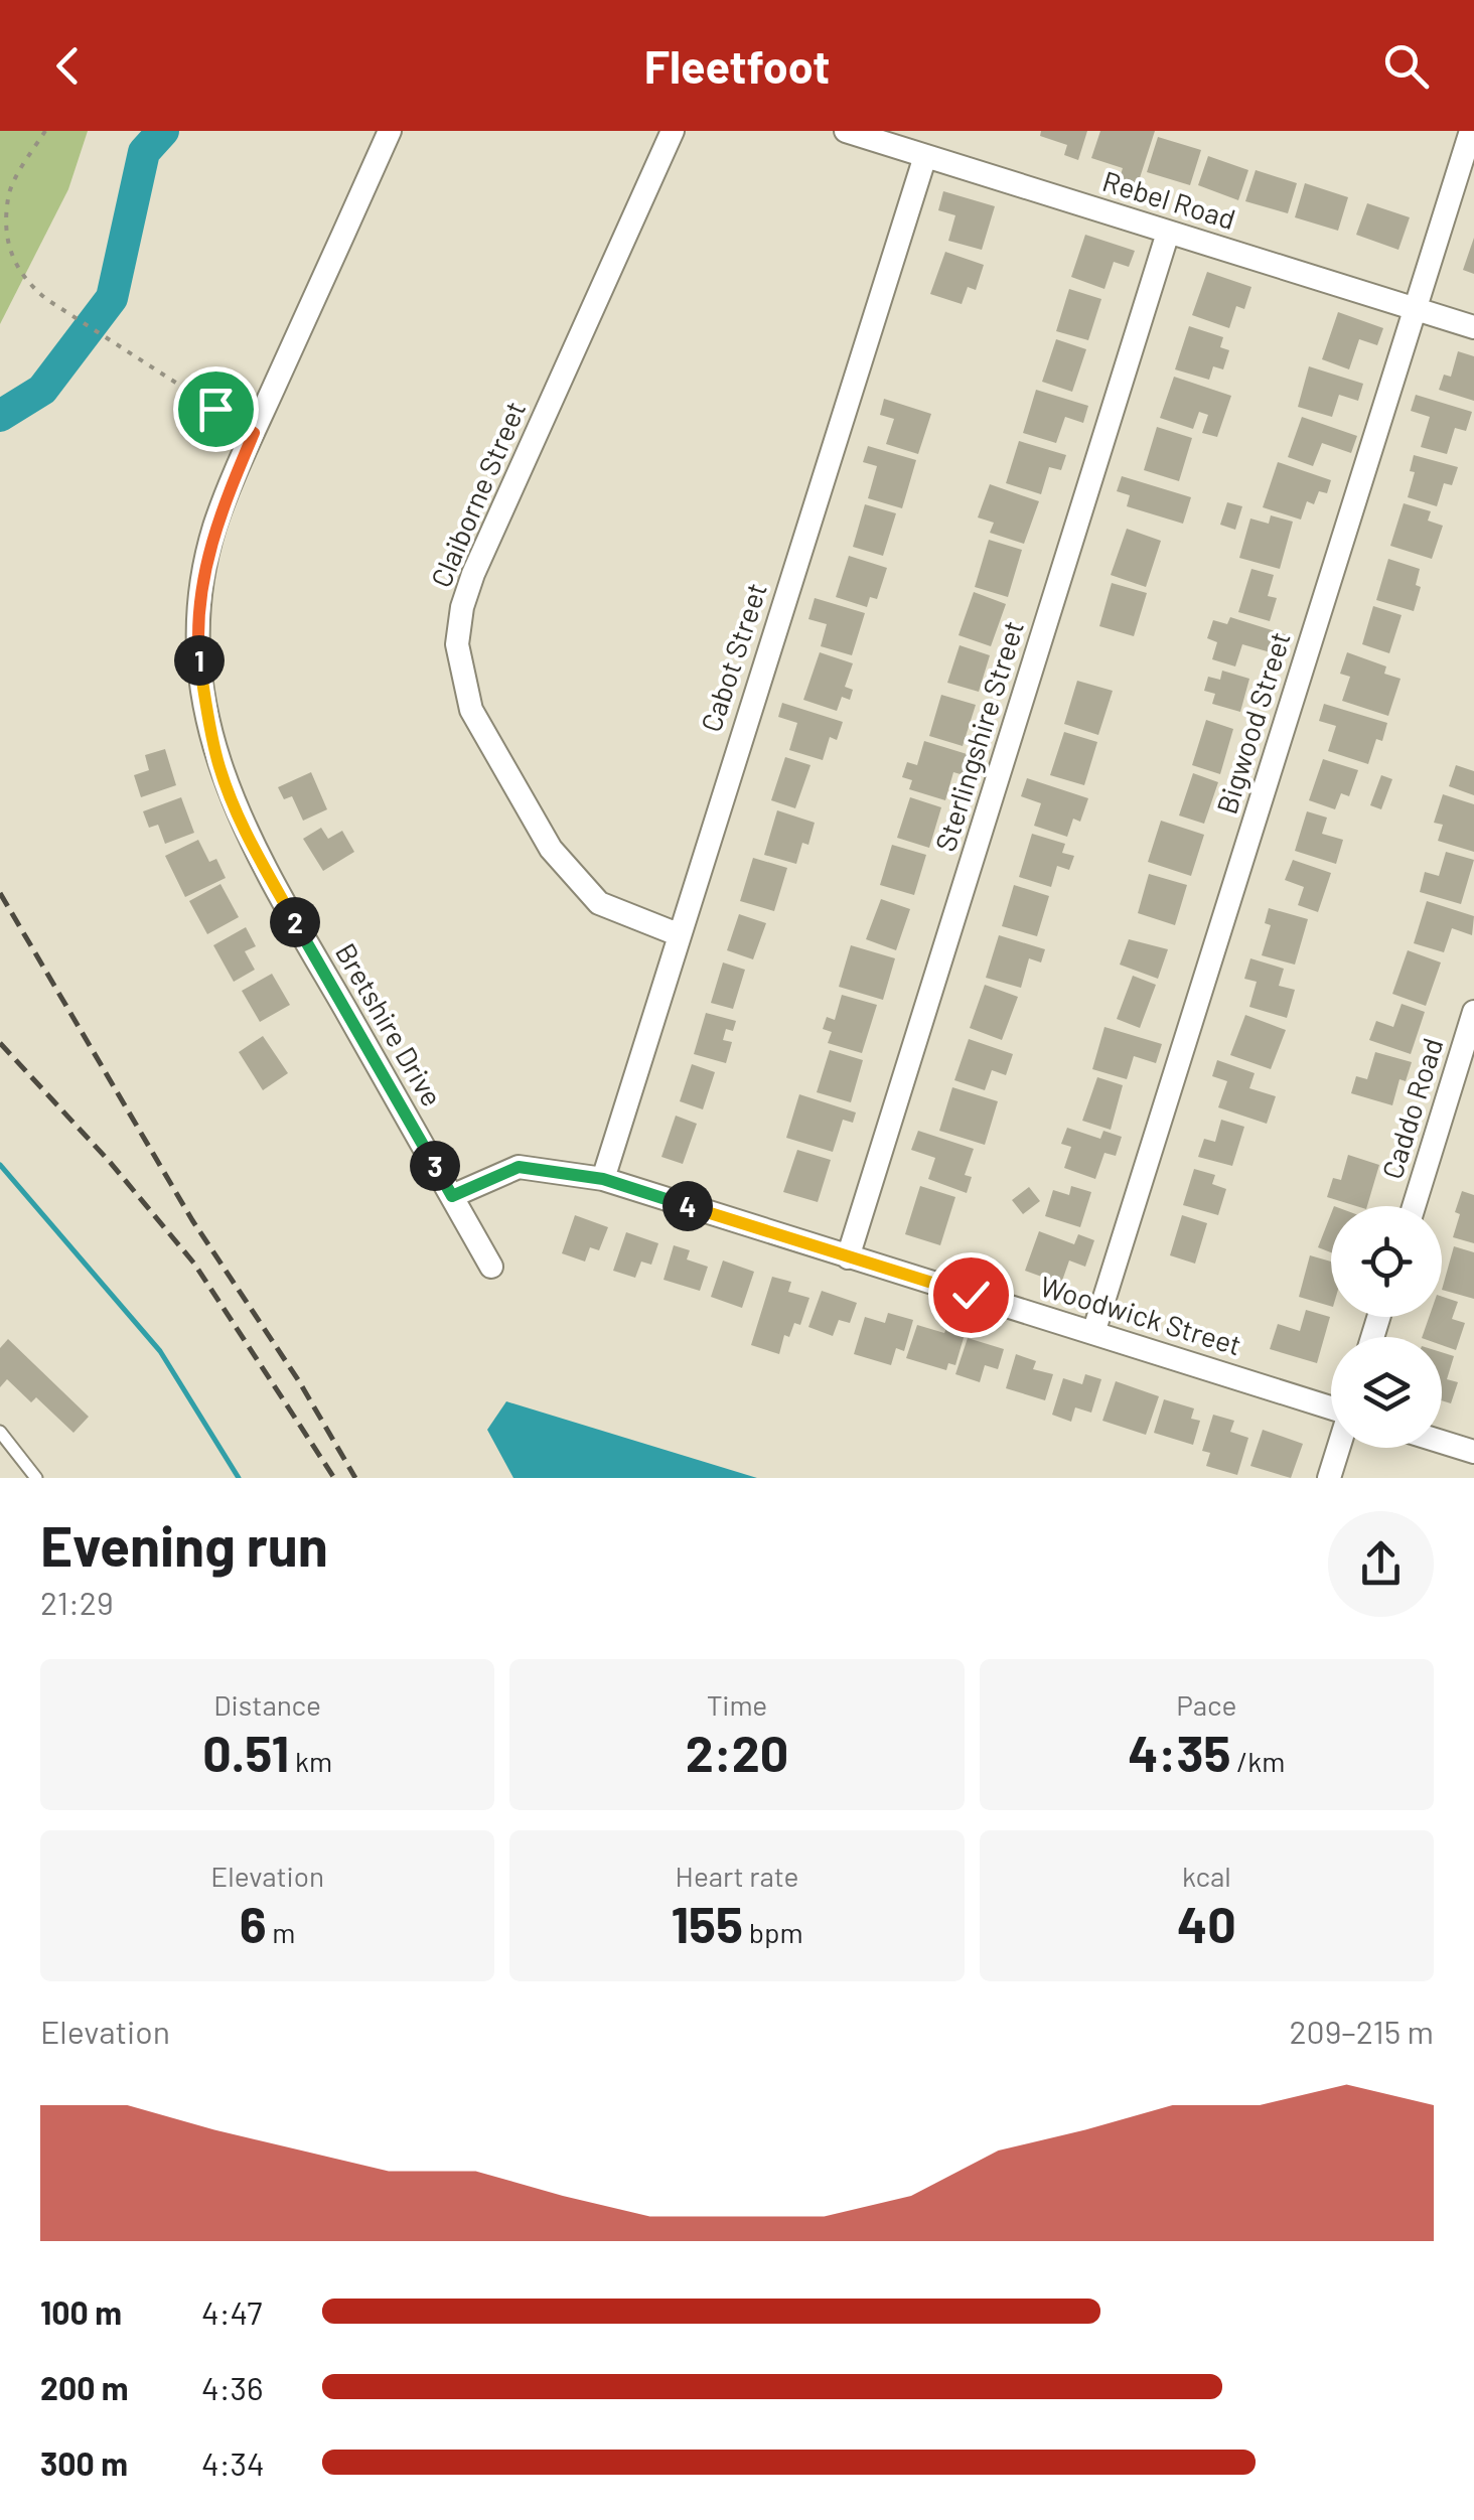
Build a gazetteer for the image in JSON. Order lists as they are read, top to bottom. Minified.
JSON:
{"streets":{"street":["Rebel Road","Claiborne Street","Cabot Street","Bigwood Street","Sterlingshire Street","Bretshire Drive","Caddo Road","Woodwick Street"]},"crossings":[["Rebel Road","Cabot Street"],["Rebel Road","Bigwood Street"],["Rebel Road","Sterlingshire Street"],["Claiborne Street","Cabot Street"],["Cabot Street","Woodwick Street"],["Bigwood Street","Woodwick Street"],["Sterlingshire Street","Woodwick Street"],["Bretshire Drive","Woodwick Street"]],"page":{"header":"Fleetfoot","pins":["1","2","3","4"],"heading":["Evening run","21:29"],"stats":[["Distance","0.51 km"],["Time","2:20"],["Pace","4:35 /km"],["Elevation","6 m"],["Heart rate","155 bpm"],["kcal","40"]],"chart":["Elevation","209–215 m"],"list":[{"name":"100 m","note":"4:47"},{"name":"200 m","note":"4:36"},{"name":"300 m","note":"4:34"}]}}
